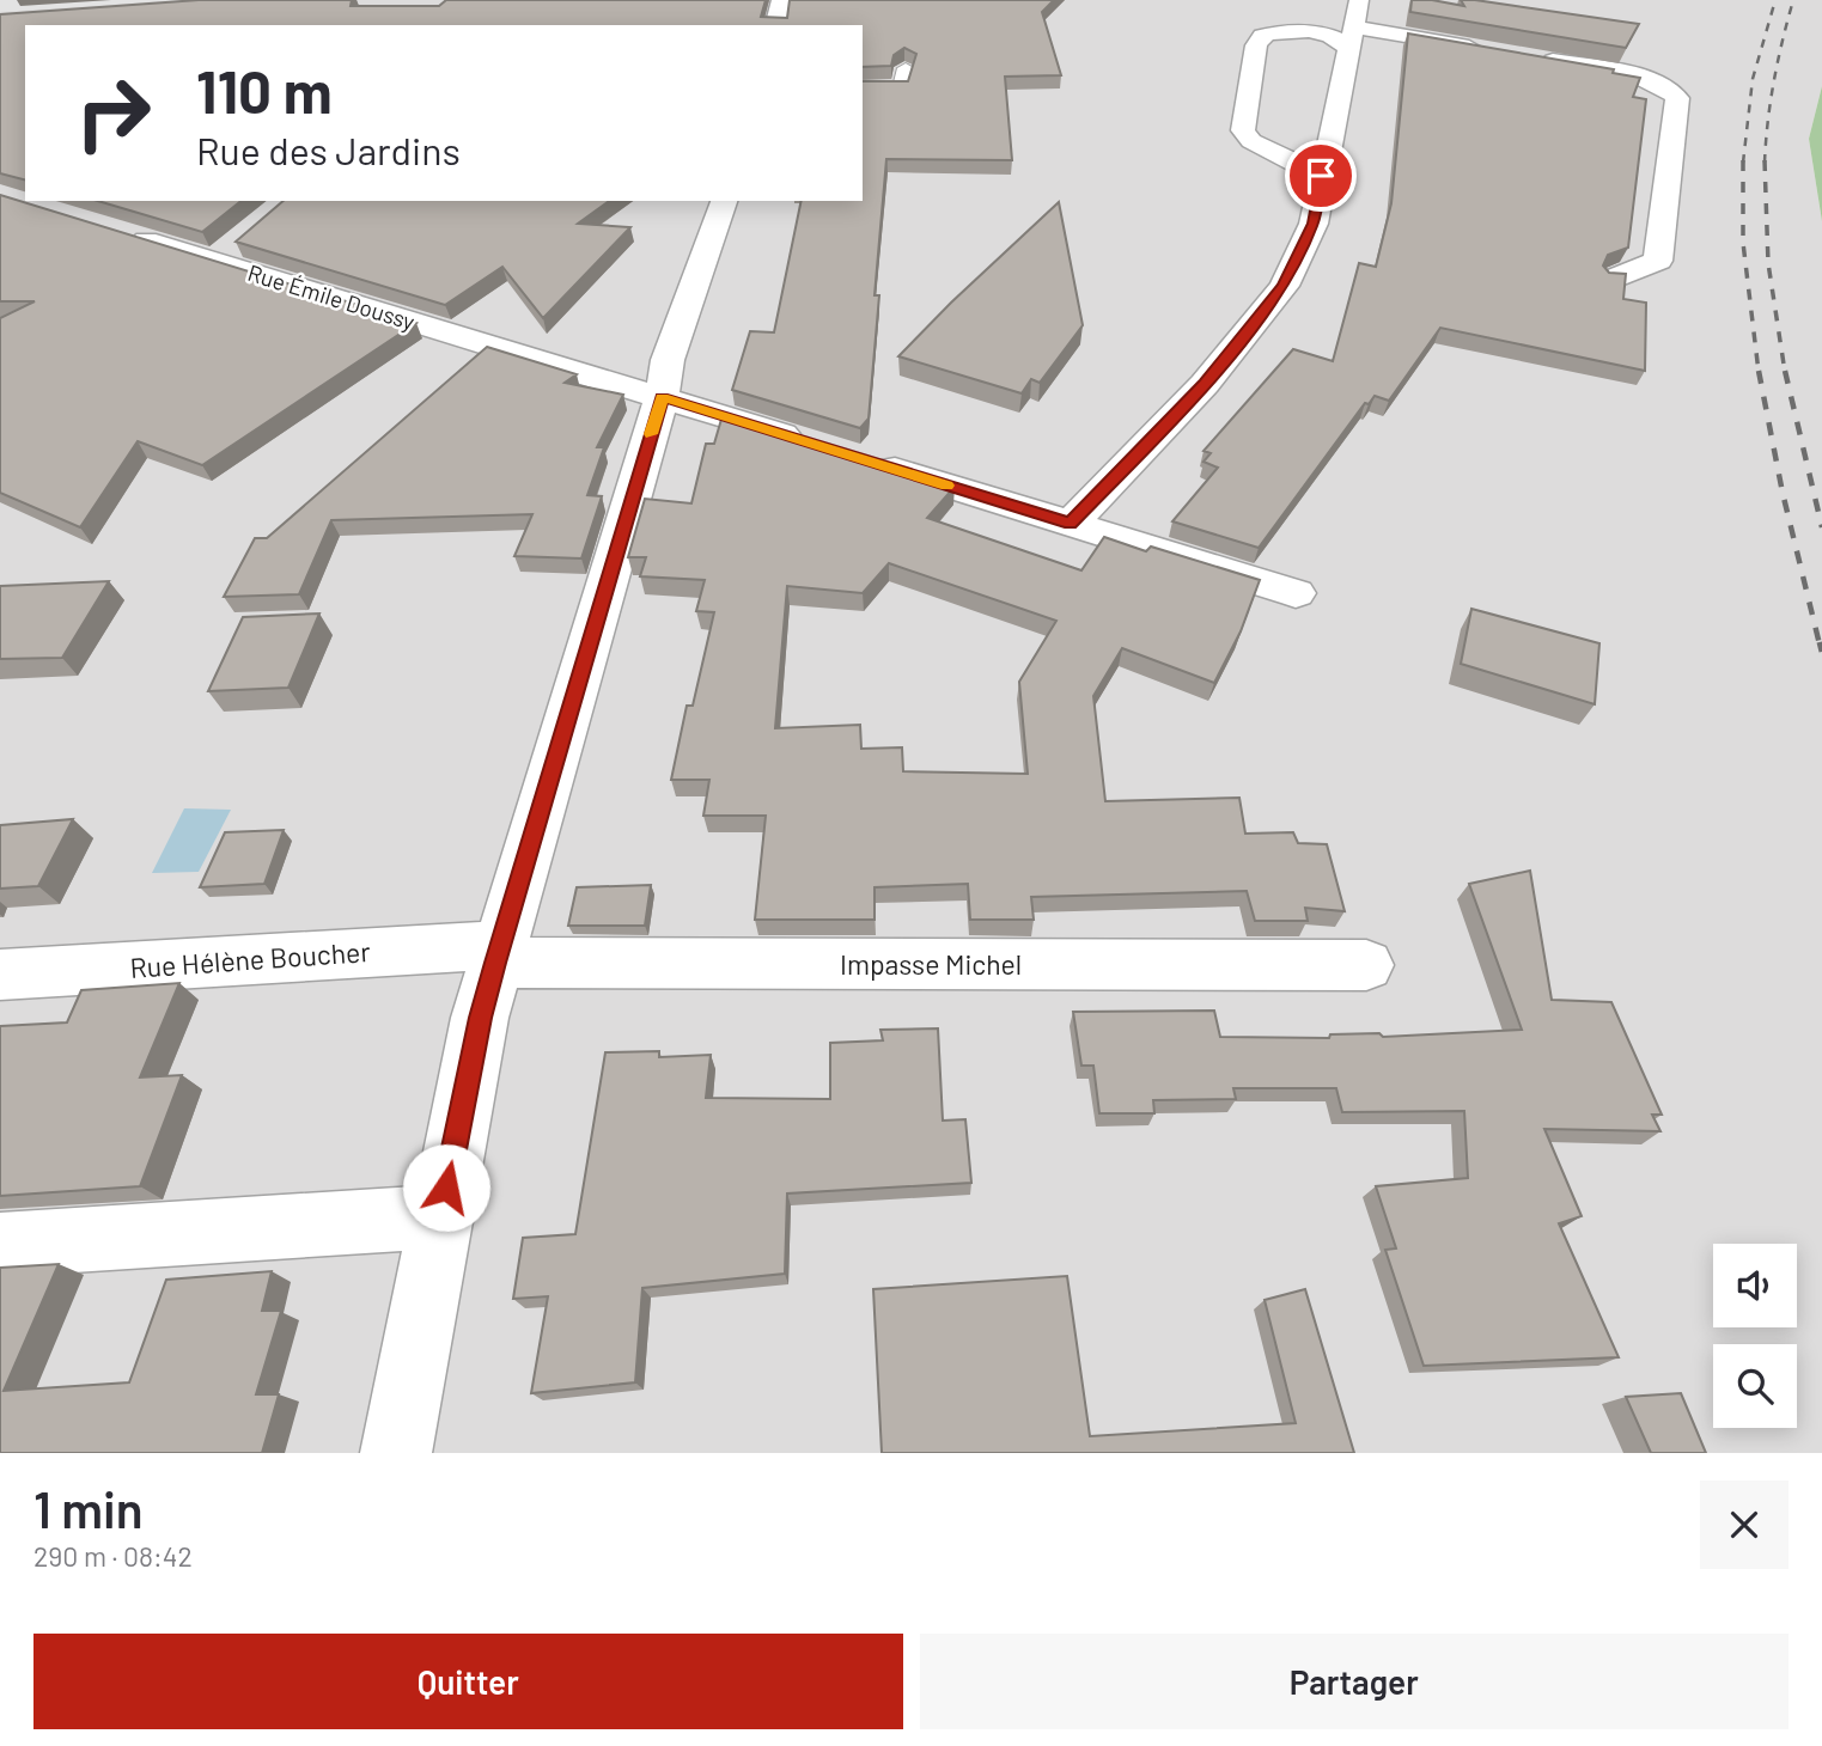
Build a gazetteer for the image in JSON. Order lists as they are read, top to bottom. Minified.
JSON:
{"streets":{"street":["Rue Émile Doussy","Rue Hélène Boucher","Impasse Michel"]},"crossings":[["Rue Hélène Boucher","Impasse Michel"]],"page":{"turn":["110 m","Rue des Jardins"],"heading":["1 min","290 m · 08:42"],"buttons":["Quitter","Partager"]}}
